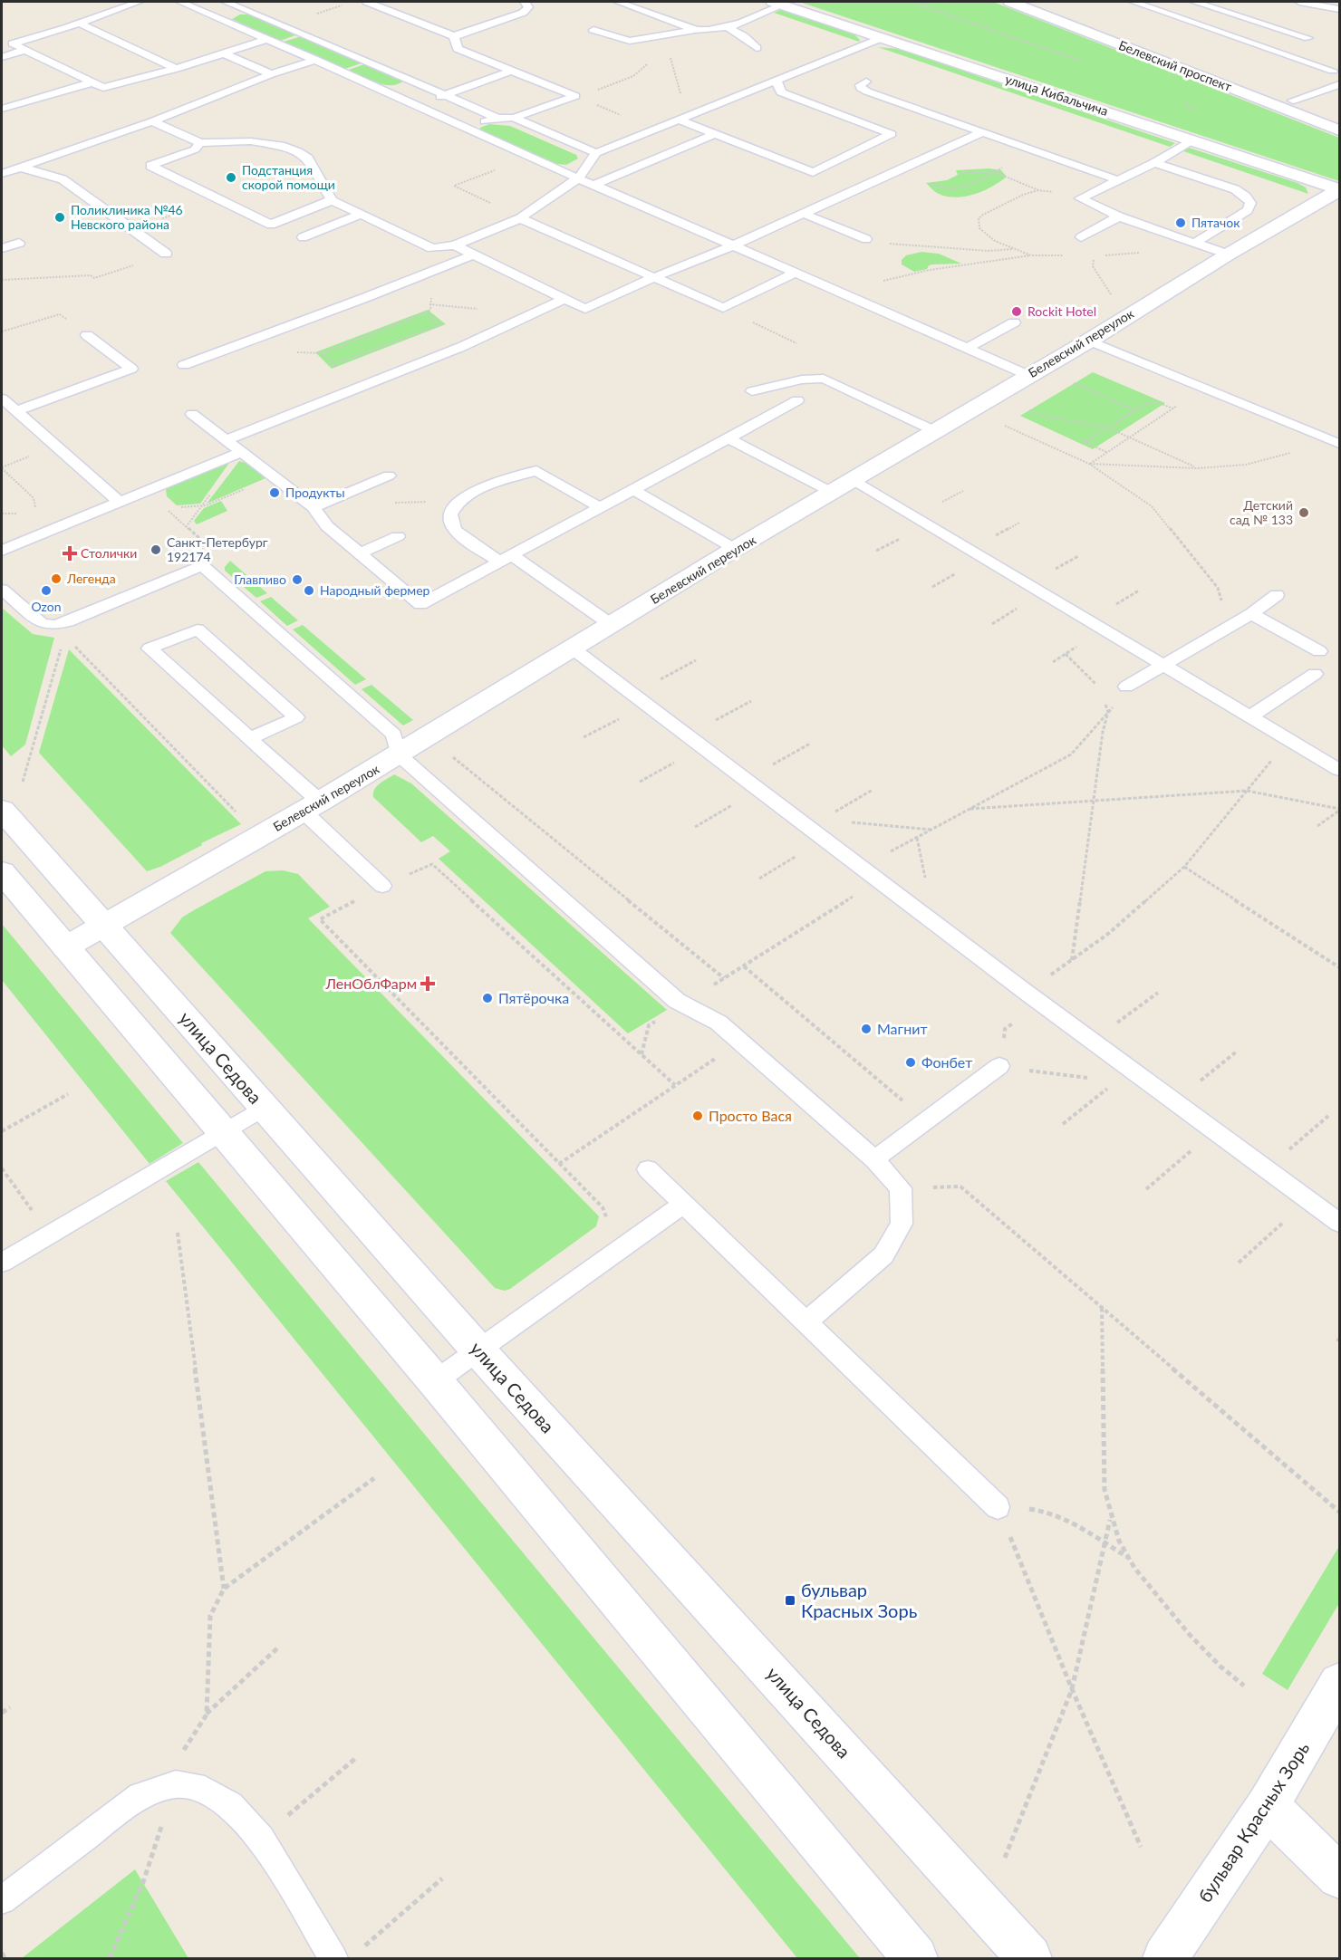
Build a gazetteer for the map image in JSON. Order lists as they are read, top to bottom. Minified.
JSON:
{"streets":{"street":["Белевский проспект","улица Кибальчича","Белевский переулок","улица Седова","бульвар Красных Зорь"]},"crossings":[["улица Кибальчича","Белевский переулок"],["Белевский переулок","улица Седова"]],"places":{"other":["Подстанция скорой помощи","Поликлиника №46 Невского района","Пятачок","Rockit Hotel","Продукты","Детский сад № 133","Санкт-Петербург 192174","Легенда","Главпиво","Ozon","Народный фермер","Пятёрочка","Магнит","Фонбет","Просто Вася"],"health":["Столички","ЛенОблФарм"],"transit":["бульвар Красных Зорь"]}}
